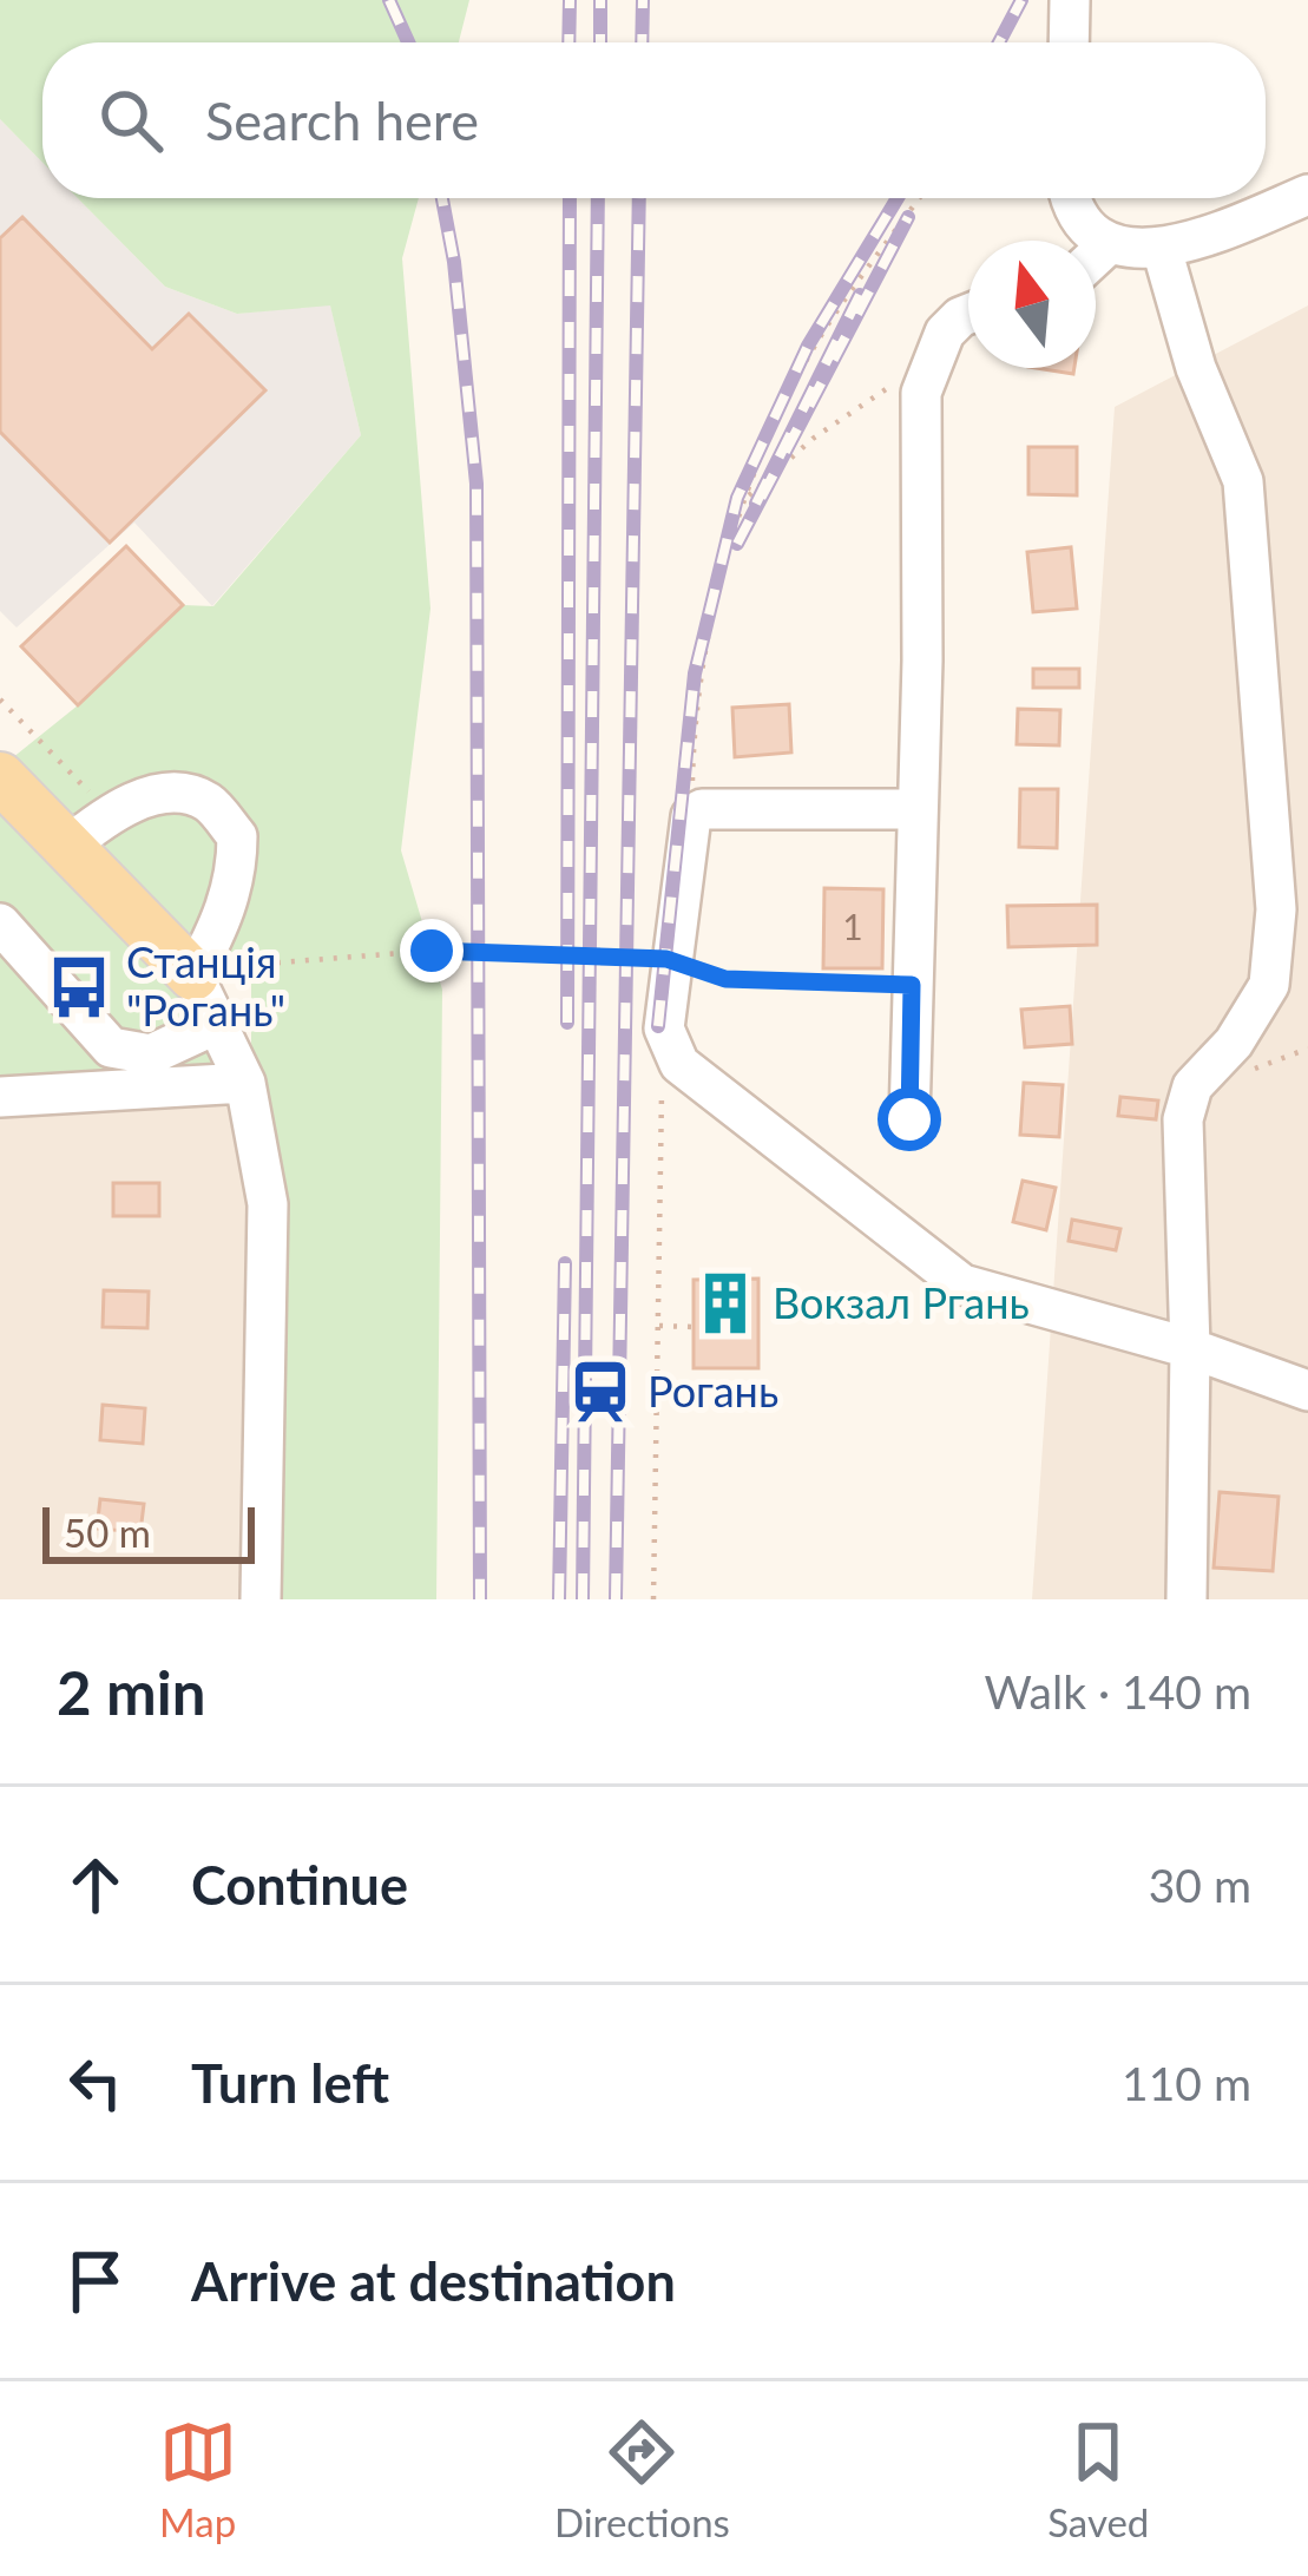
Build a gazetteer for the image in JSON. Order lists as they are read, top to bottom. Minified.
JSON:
{"places":{"bus stop":["Станція \"Рогань\""],"building":["Вокзал Ргань"],"station":["Рогань"]},"house_numbers":["1"],"scale_bar":"50 m","north":"top","page":{"search":"Search here","scale":"50 m","heading":["2 min","Walk · 140 m"],"list":[["Continue","30 m"],["Turn left","110 m"],"Arrive at destination"],"nav":["Map","Directions","Saved"]}}
